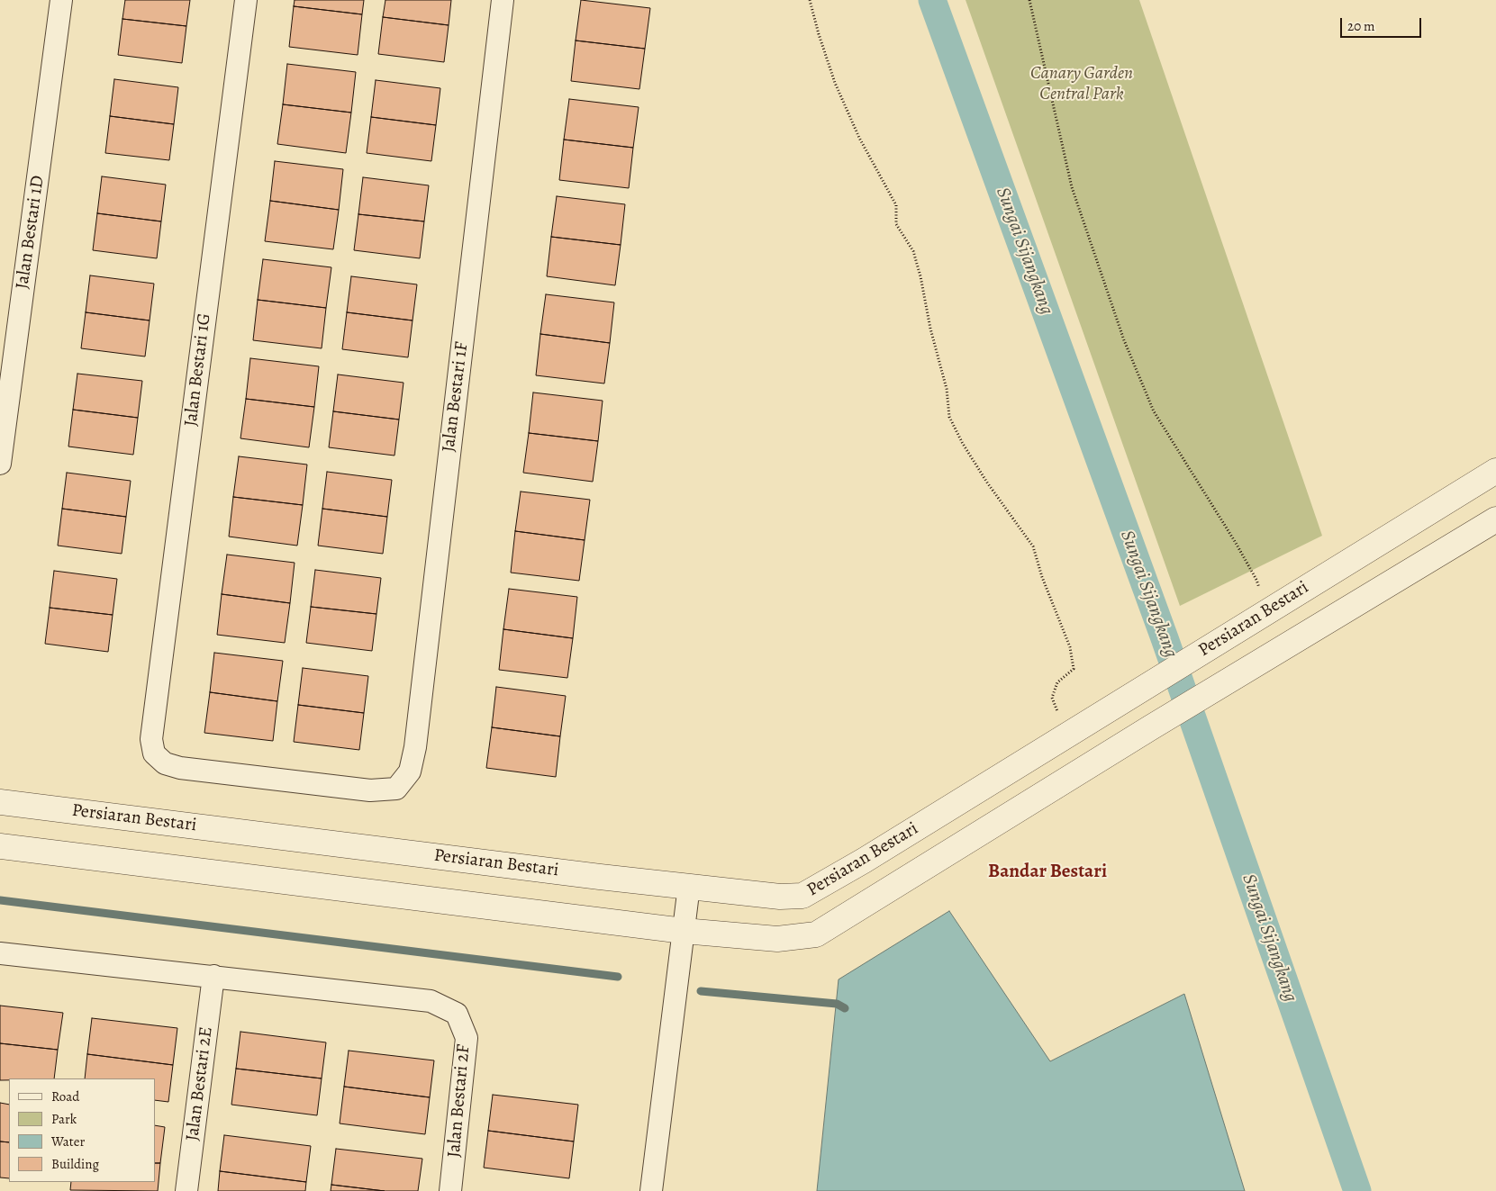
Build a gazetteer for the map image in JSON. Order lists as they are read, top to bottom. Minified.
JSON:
{"streets":{"street":["Jalan Bestari 1D","Jalan Bestari 1G","Jalan Bestari 1F","Persiaran Bestari","Jalan Bestari 2E","Jalan Bestari 2F"]},"crossings":[["Jalan Bestari 1G","Jalan Bestari 1F"],["Jalan Bestari 2E","Jalan Bestari 2F"]],"districts":["Bandar Bestari"],"water":["Sungai Sijangkang"],"parks":["Canary Garden Central Park"],"legend":["Road","Park","Water","Building"],"scale_bar":"20 m"}
